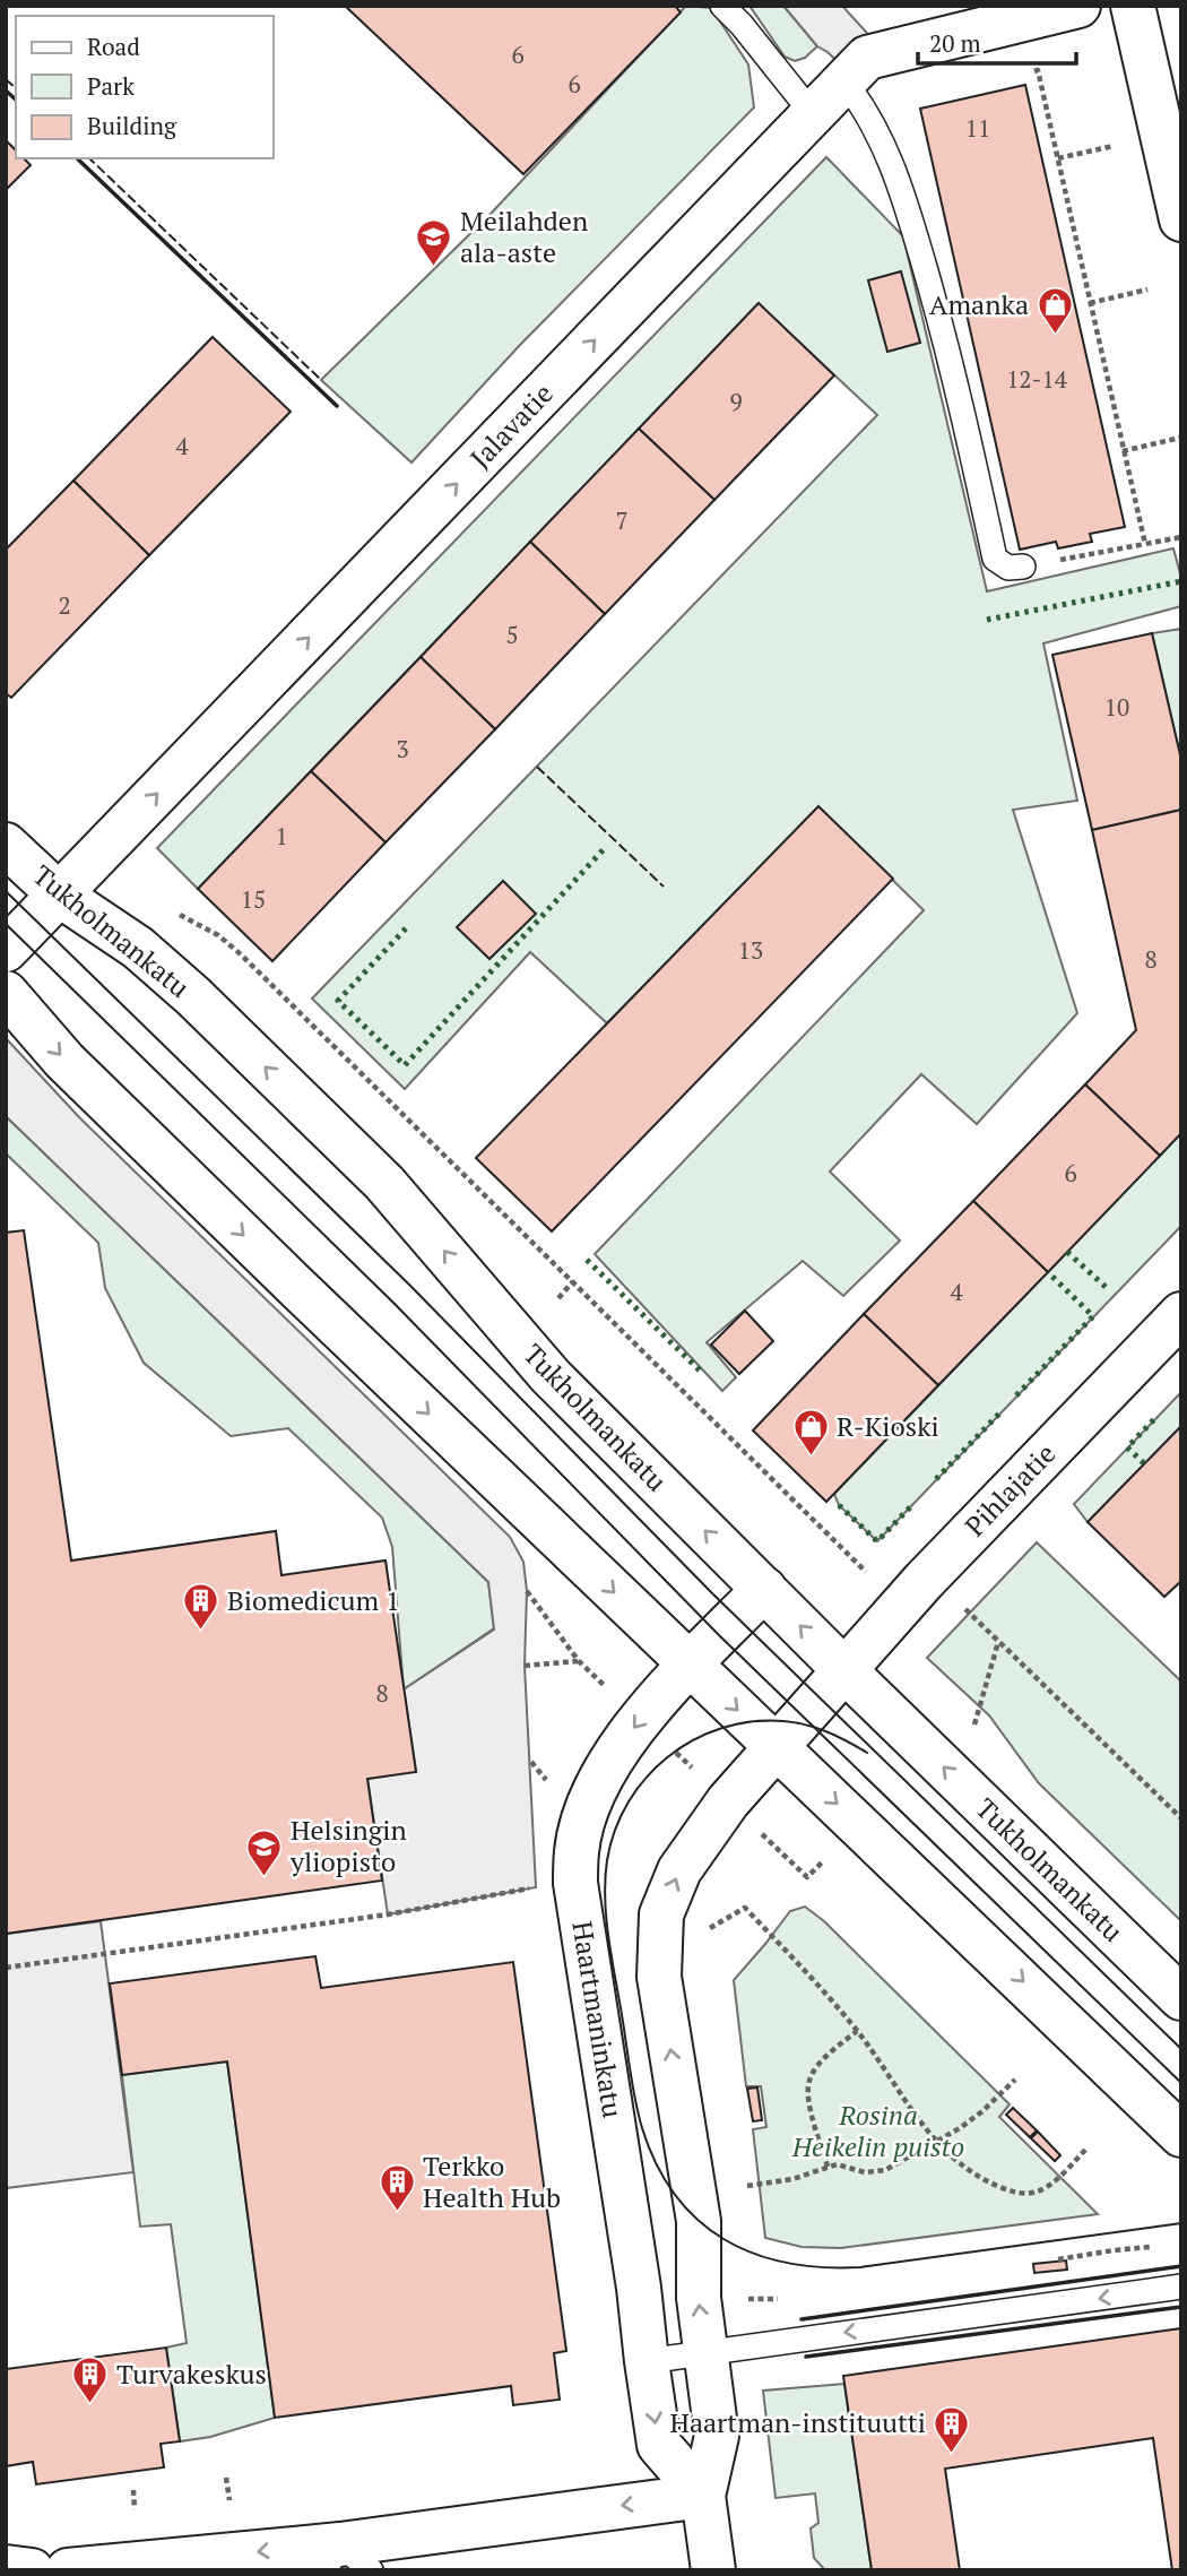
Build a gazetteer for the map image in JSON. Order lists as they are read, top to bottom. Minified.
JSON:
{"streets":{"main road":["Jalavatie","Tukholmankatu","Pihlajatie","Haartmaninkatu"]},"crossings":[["Jalavatie","Tukholmankatu"],["Tukholmankatu","Pihlajatie"],["Tukholmankatu","Haartmaninkatu"]],"one_way":["Jalavatie"],"parks":["Rosina Heikelin puisto"],"places":{"school or university":["Meilahden ala-aste","Helsingin yliopisto"],"shop":["Amanka","R-Kioski"],"building":["Biomedicum 1","Terkko Health Hub","Turvakeskus","Haartman-instituutti"]},"house_numbers":["6","6","11","12-14","9","4","7","2","5","10","3","1","15","13","8","6","4","8"],"legend":["Road","Park","Building"],"scale_bar":"20 m"}
